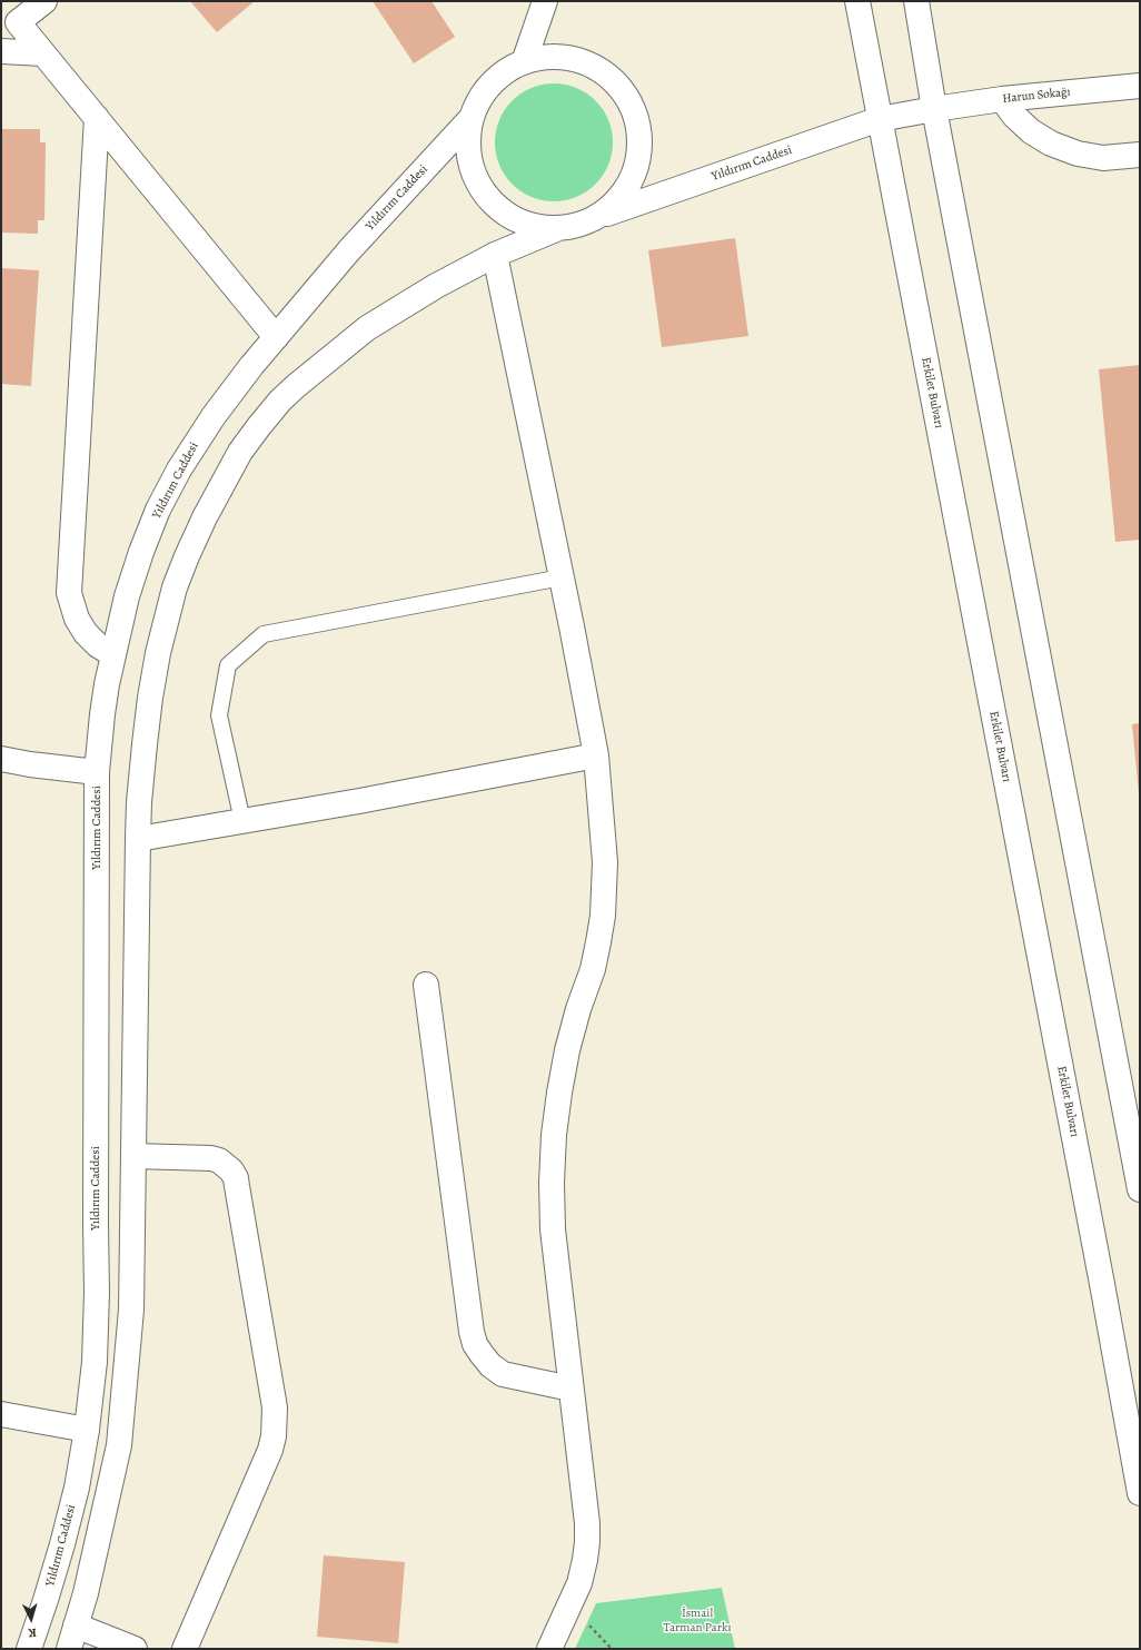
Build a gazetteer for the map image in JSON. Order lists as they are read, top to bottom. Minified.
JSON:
{"streets":{"street":["Harun Sokağı","Yıldırım Caddesi","Erkilet Bulvarı"]},"crossings":[["Harun Sokağı","Yıldırım Caddesi"],["Harun Sokağı","Erkilet Bulvarı"],["Yıldırım Caddesi","Erkilet Bulvarı"]],"parks":["İsmail Tarman Parkı"],"north":"bottom"}
